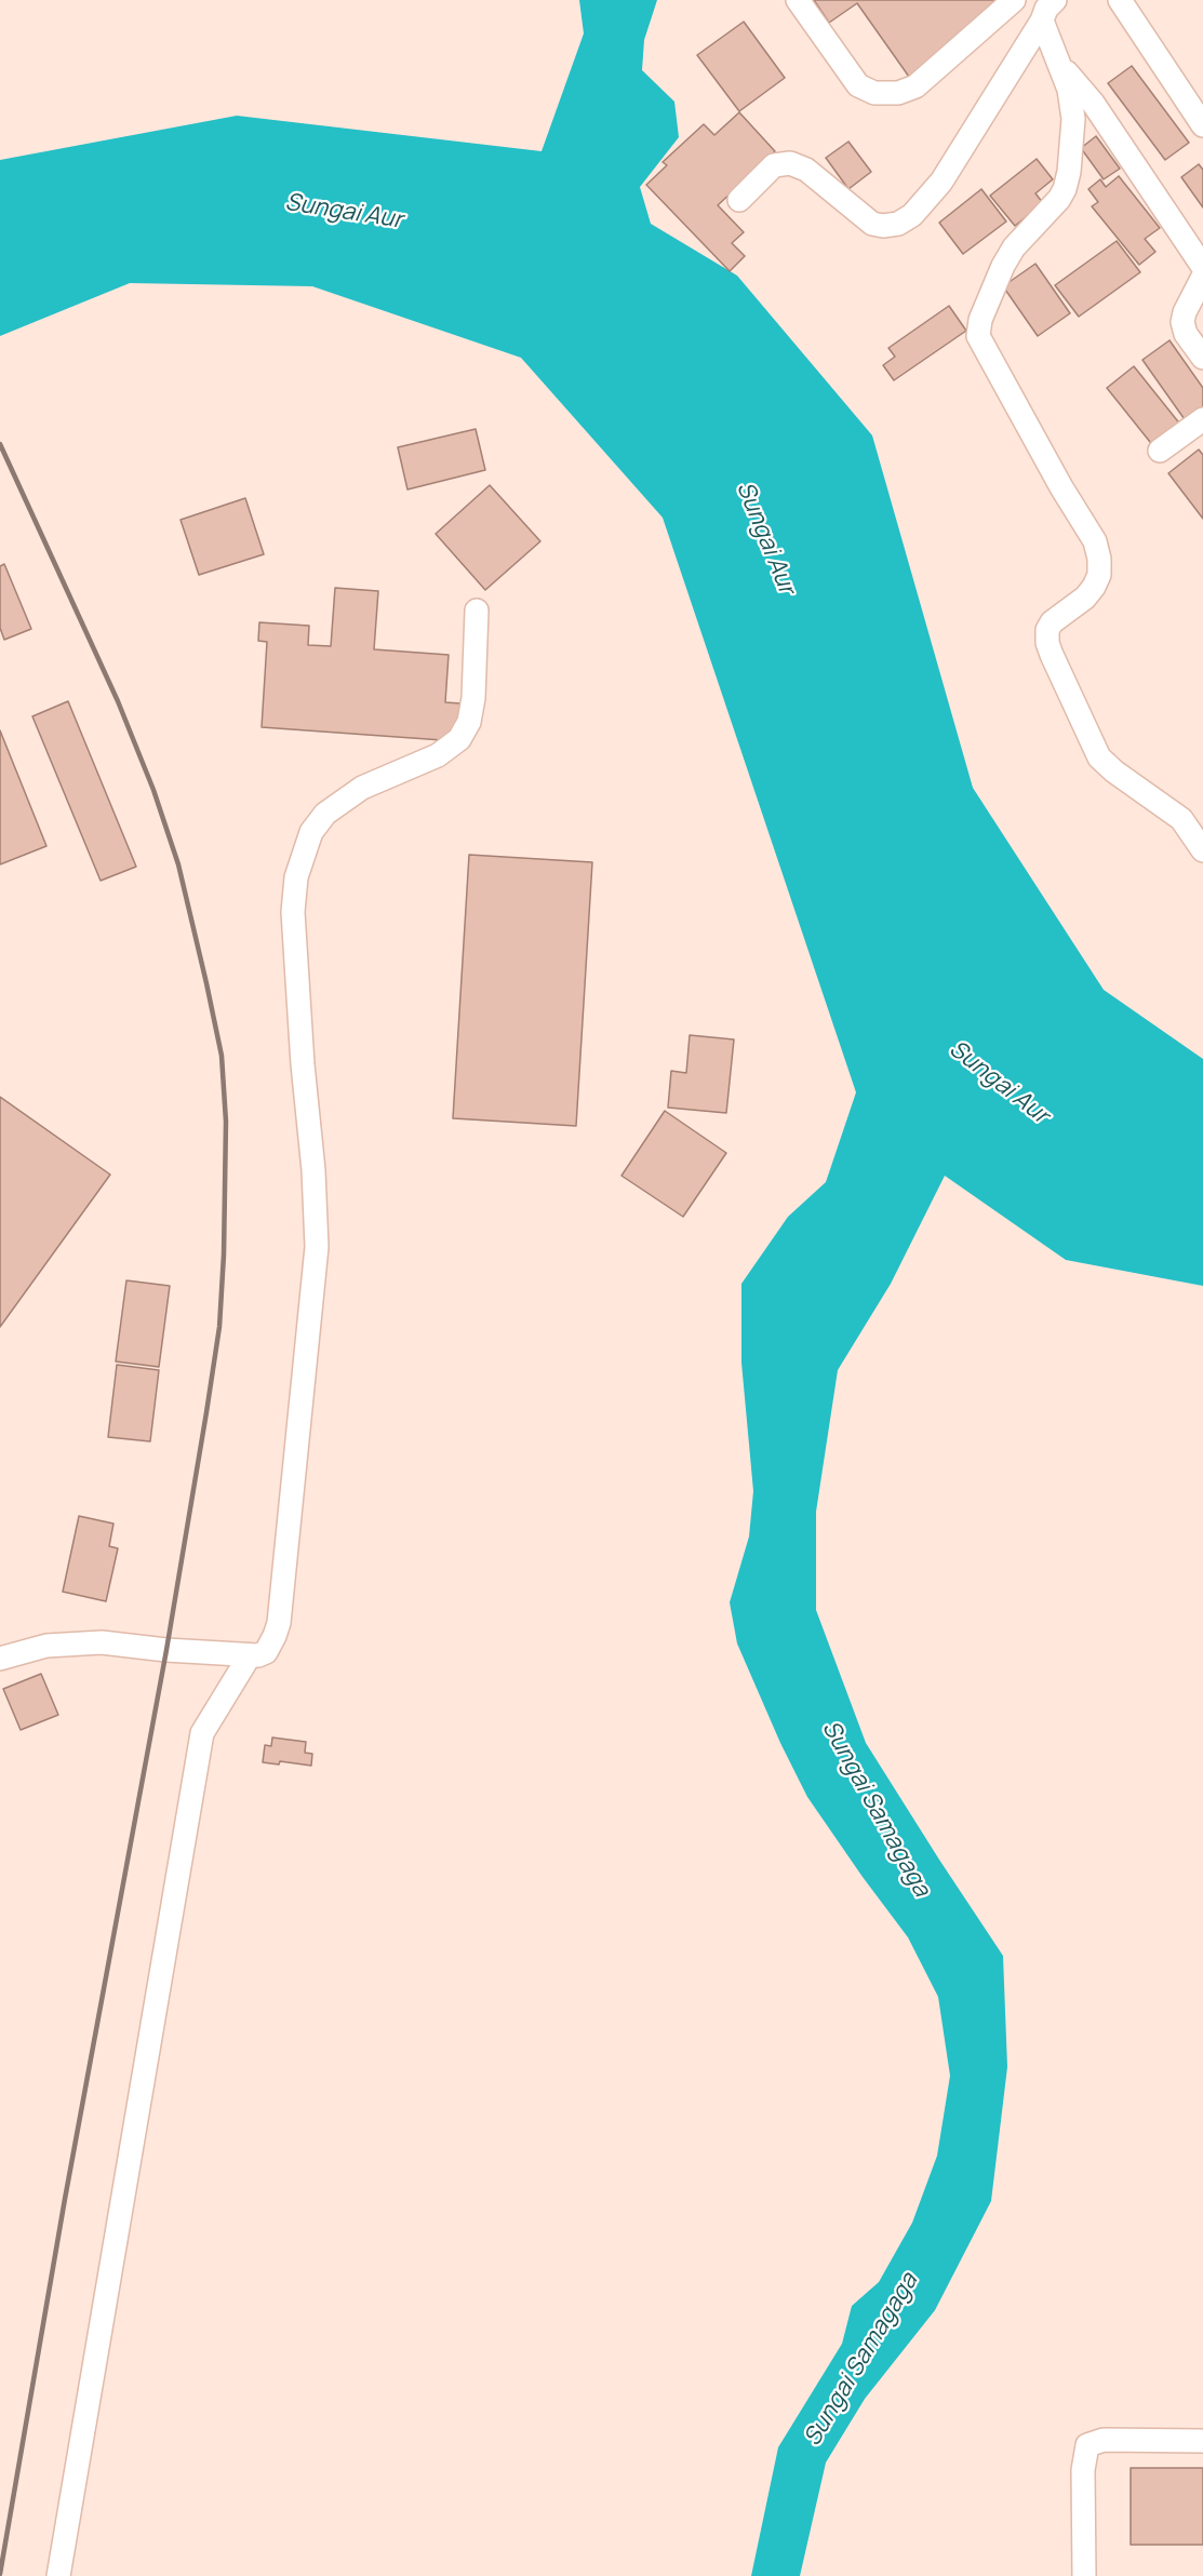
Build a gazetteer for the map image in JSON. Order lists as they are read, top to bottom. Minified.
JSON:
{"water":["Sungai Aur","Sungai Samagaga"]}
